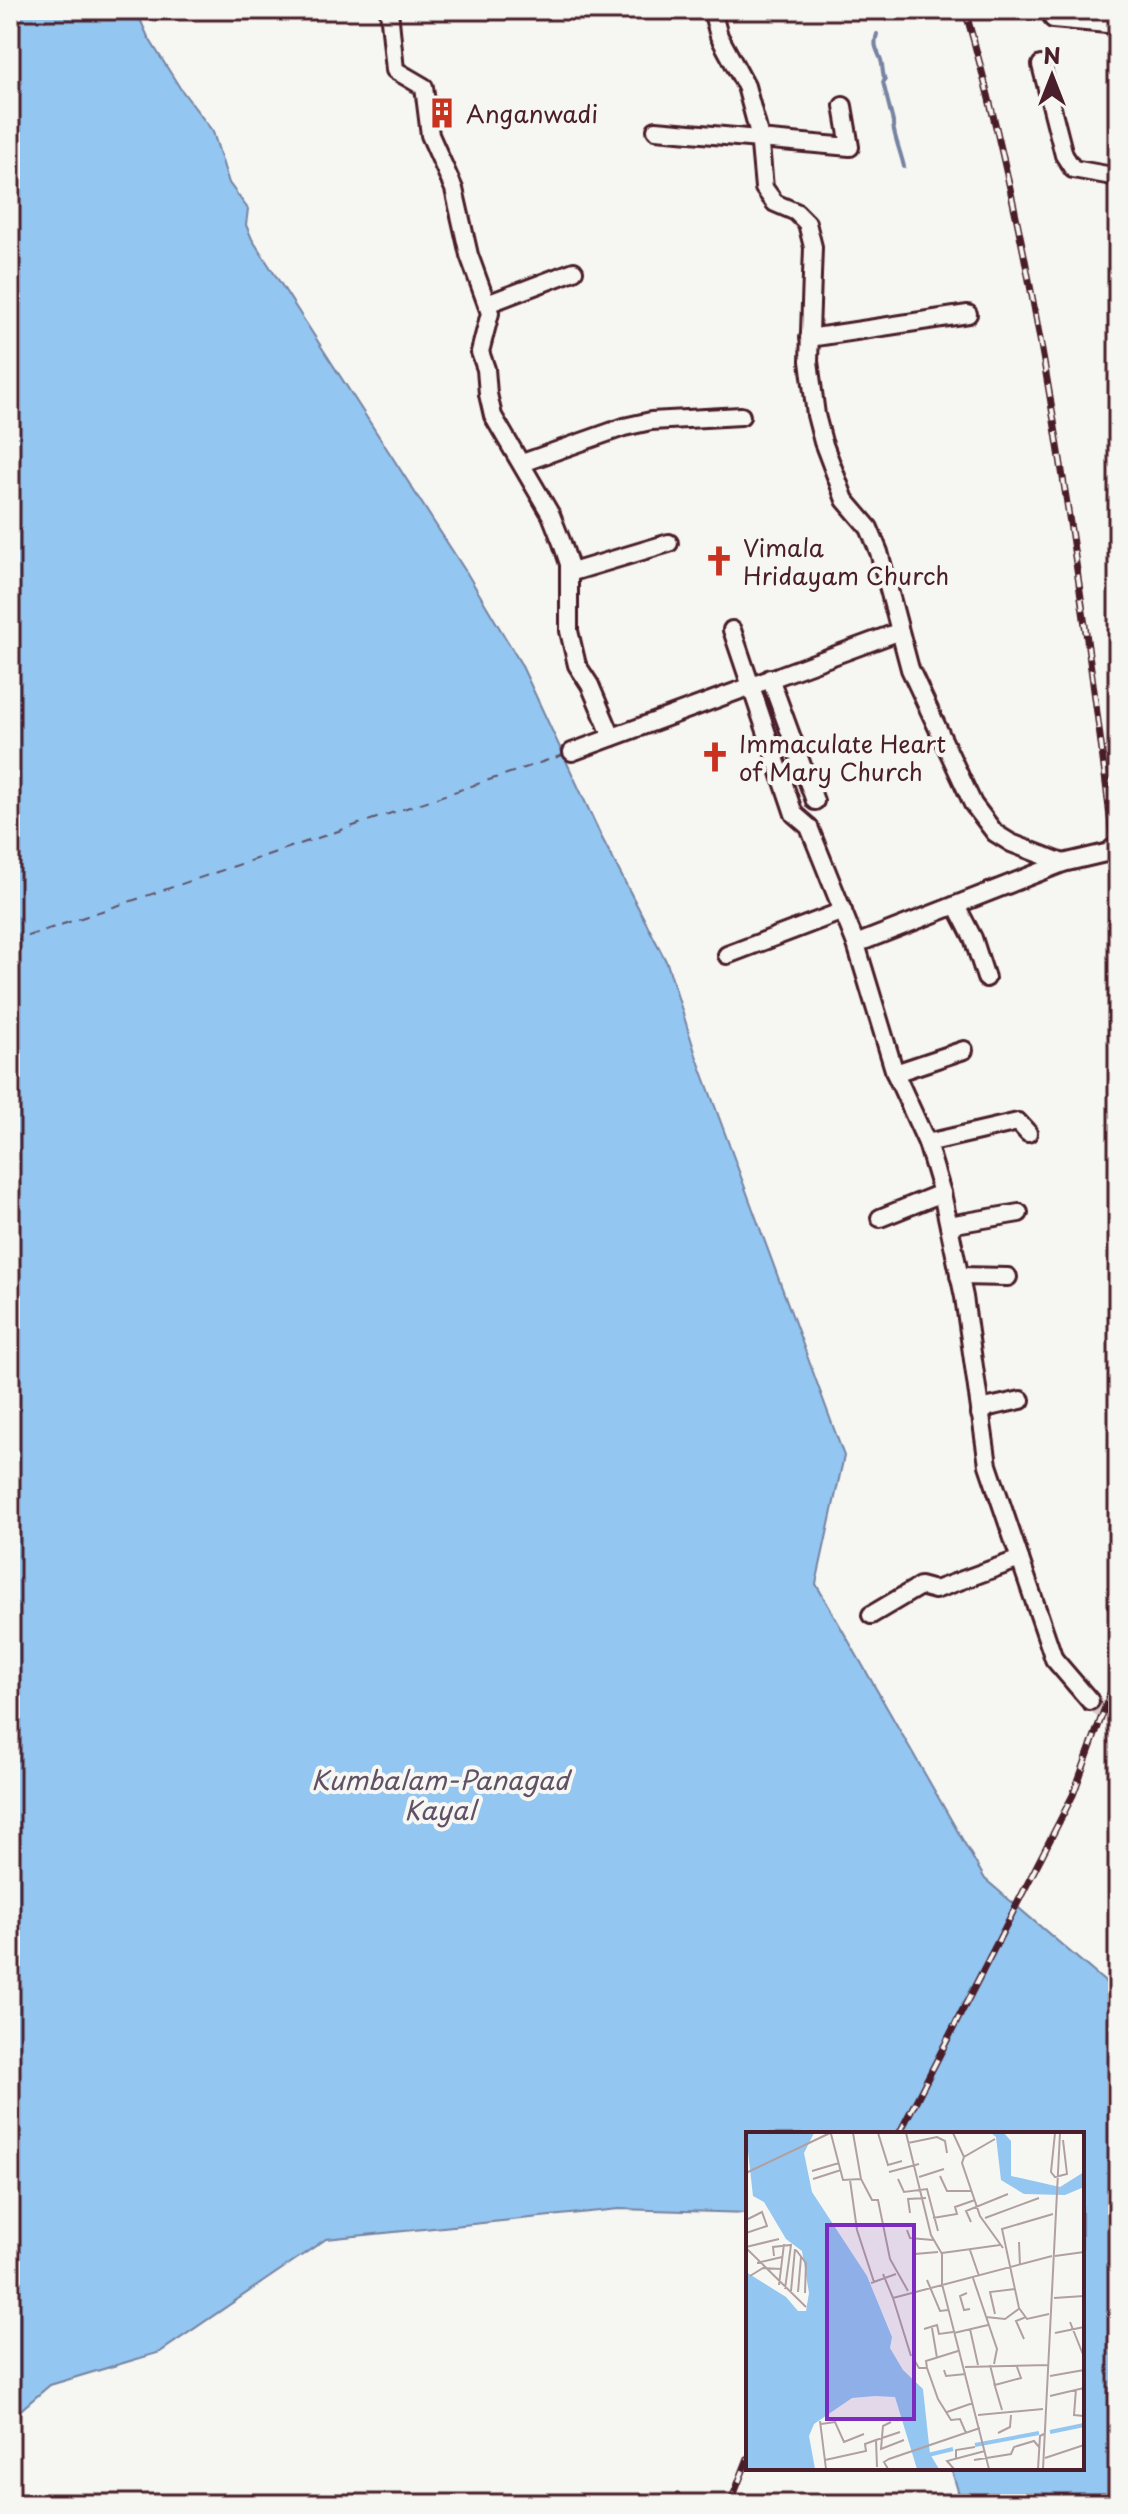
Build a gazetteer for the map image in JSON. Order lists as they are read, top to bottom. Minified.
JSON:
{"water":["Kumbalam-Panagad Kayal"],"places":{"building":["Anganwadi"],"church":["Vimala Hridayam Church","Immaculate Heart of Mary Church"]},"north":"top"}
